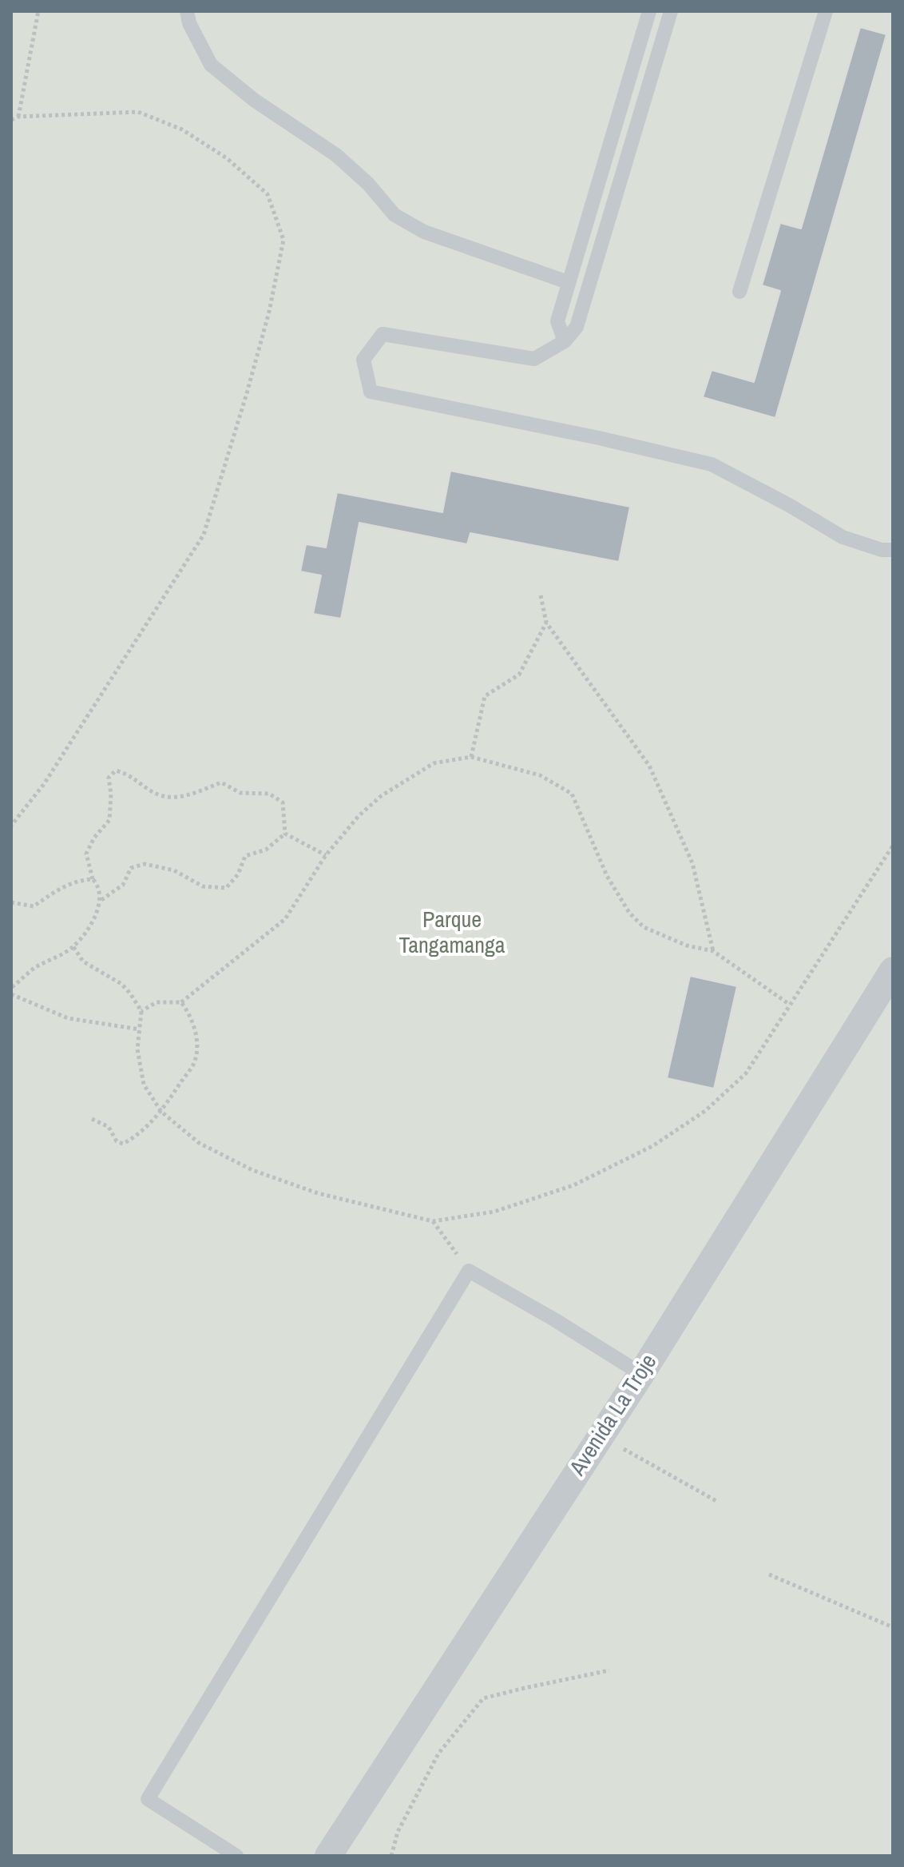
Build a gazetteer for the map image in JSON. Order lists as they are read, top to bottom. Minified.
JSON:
{"streets":{"street":["Avenida La Troje"]},"parks":["Parque Tangamanga"]}
